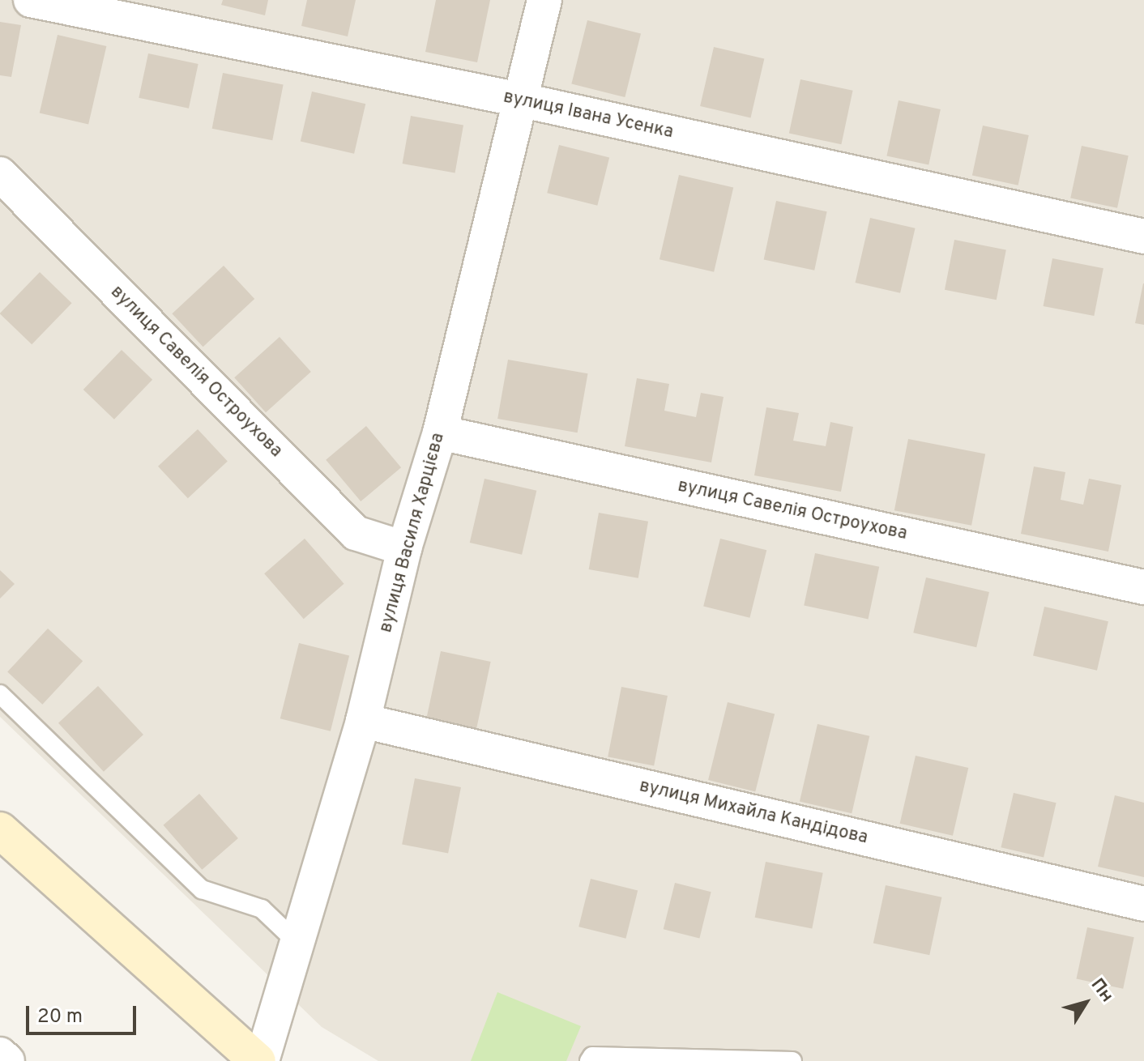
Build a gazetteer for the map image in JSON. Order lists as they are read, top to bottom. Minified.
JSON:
{"streets":{"street":["вулиця Івана Усенка","вулиця Савелія Остроухова","вулиця Василя Харцієва","вулиця Михайла Кандідова"]},"crossings":[["вулиця Івана Усенка","вулиця Василя Харцієва"],["вулиця Савелія Остроухова","вулиця Василя Харцієва"],["вулиця Василя Харцієва","вулиця Михайла Кандідова"]],"scale_bar":"20 m","north":"top right"}
